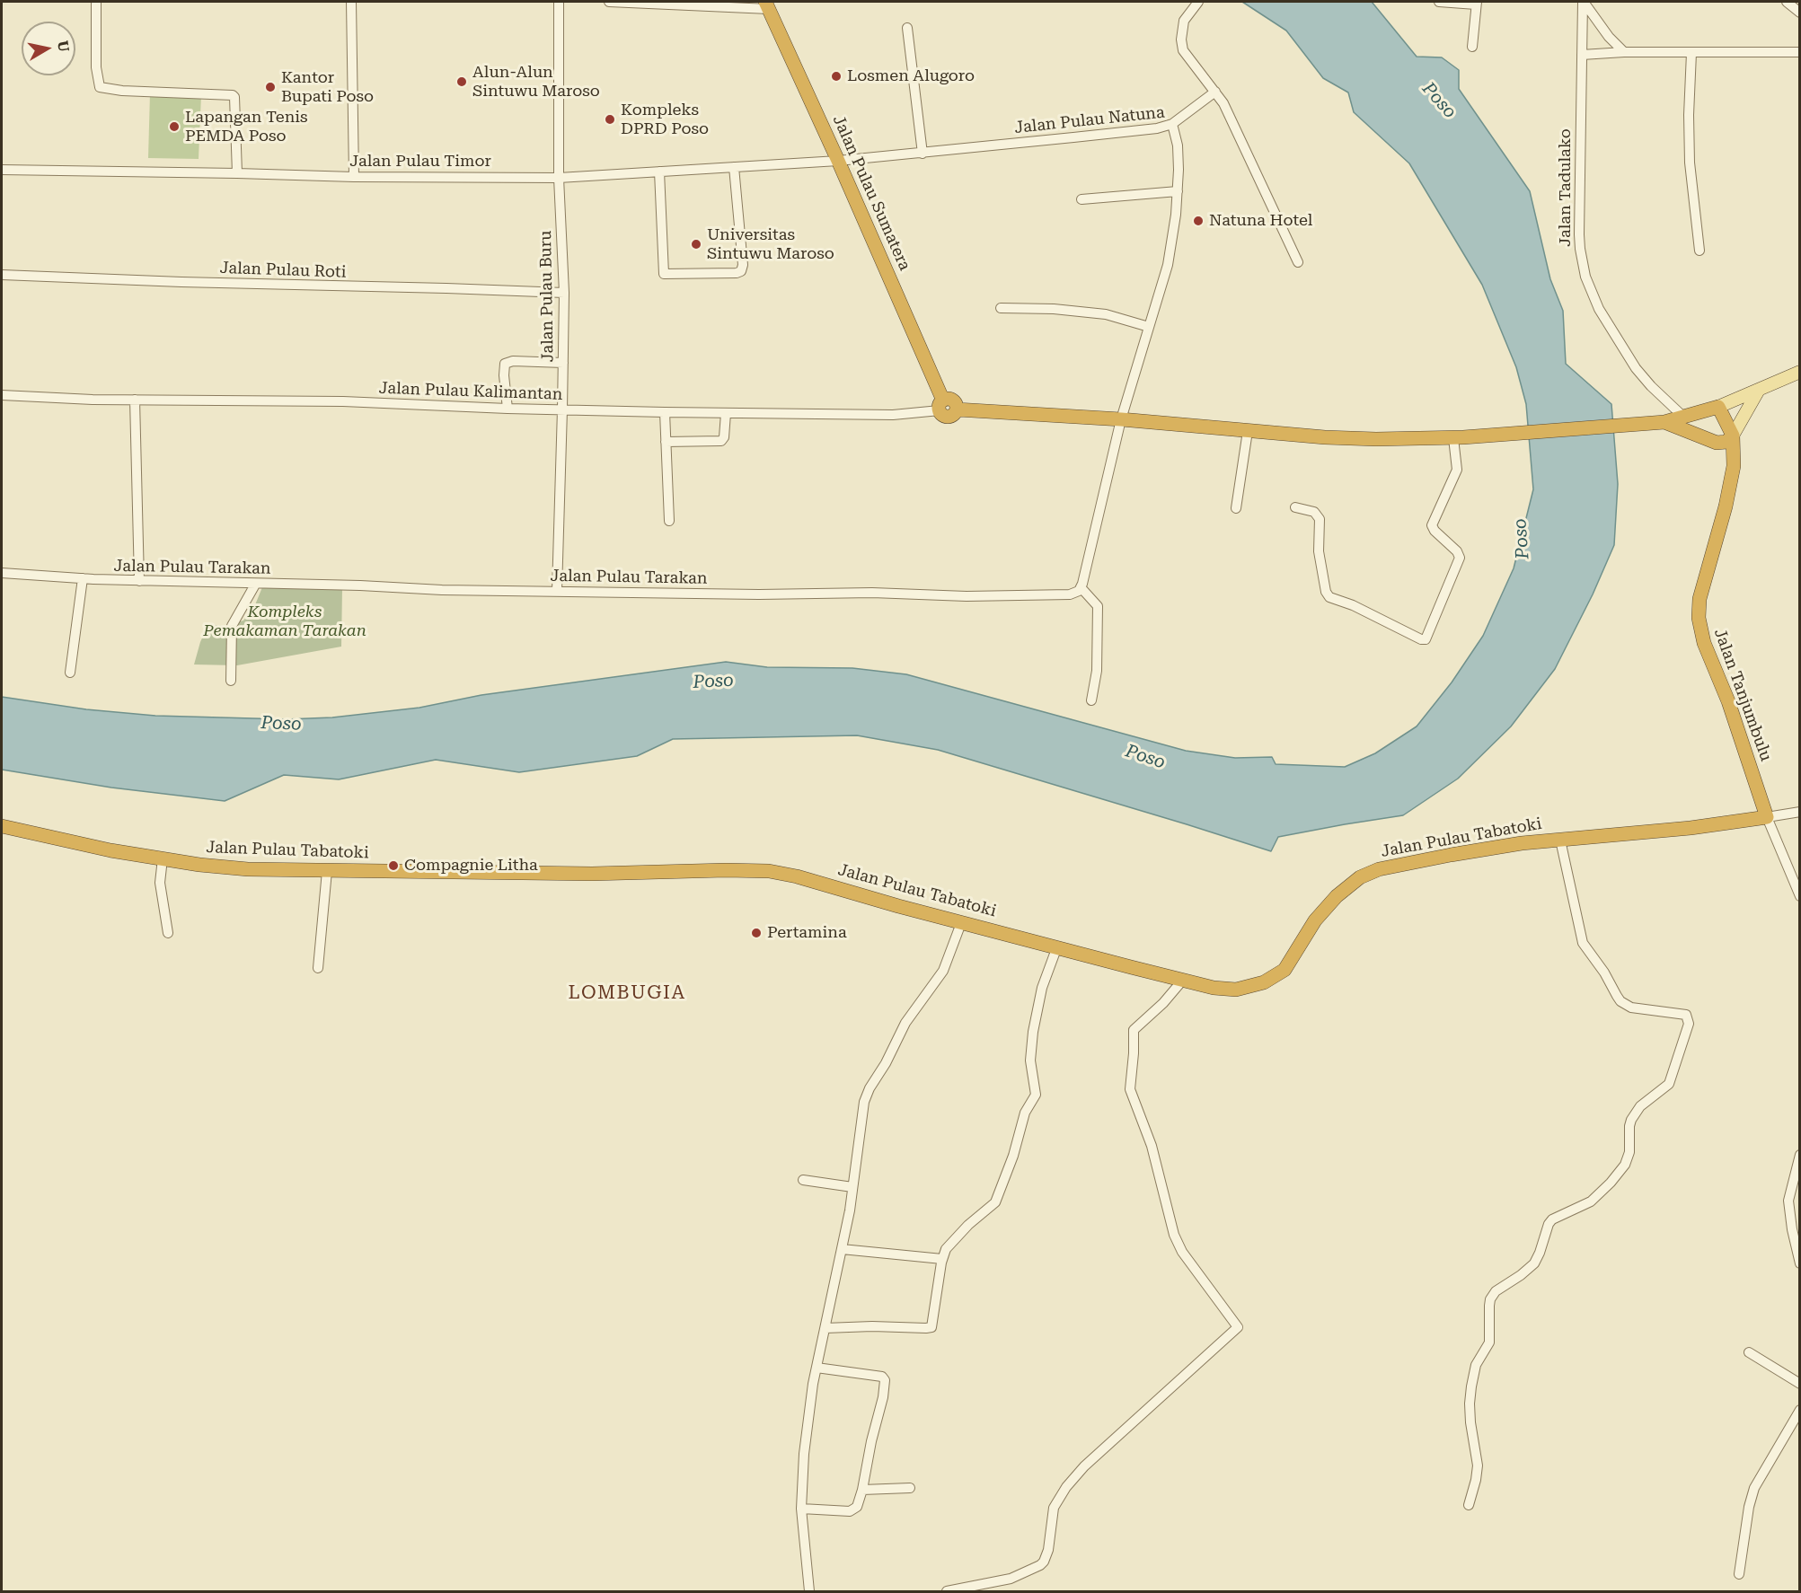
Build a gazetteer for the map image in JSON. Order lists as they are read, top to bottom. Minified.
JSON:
{"streets":{"highway":["Jalan Pulau Sumatera","Jalan Tanjumbulu","Jalan Pulau Tabatoki"],"street":["Jalan Pulau Natuna","Jalan Pulau Timor","Jalan Tadulako","Jalan Pulau Roti","Jalan Pulau Buru","Jalan Pulau Kalimantan","Jalan Pulau Tarakan"]},"crossings":[["Jalan Pulau Natuna","Jalan Pulau Timor"],["Jalan Pulau Natuna","Jalan Pulau Sumatera"],["Jalan Pulau Timor","Jalan Pulau Sumatera"],["Jalan Pulau Timor","Jalan Pulau Buru"],["Jalan Pulau Sumatera","Jalan Pulau Kalimantan"],["Jalan Pulau Roti","Jalan Pulau Buru"],["Jalan Pulau Buru","Jalan Pulau Kalimantan"],["Jalan Pulau Buru","Jalan Pulau Tarakan"],["Jalan Tanjumbulu","Jalan Pulau Tabatoki"]],"districts":["LOMBUGIA"],"water":["Poso"],"parks":["Kompleks Pemakaman Tarakan"],"places":["Losmen Alugoro","Alun-Alun Sintuwu Maroso","Kantor Bupati Poso","Kompleks DPRD Poso","Lapangan Tenis PEMDA Poso","Natuna Hotel","Universitas Sintuwu Maroso","Compagnie Litha","Pertamina"],"north":"right"}
